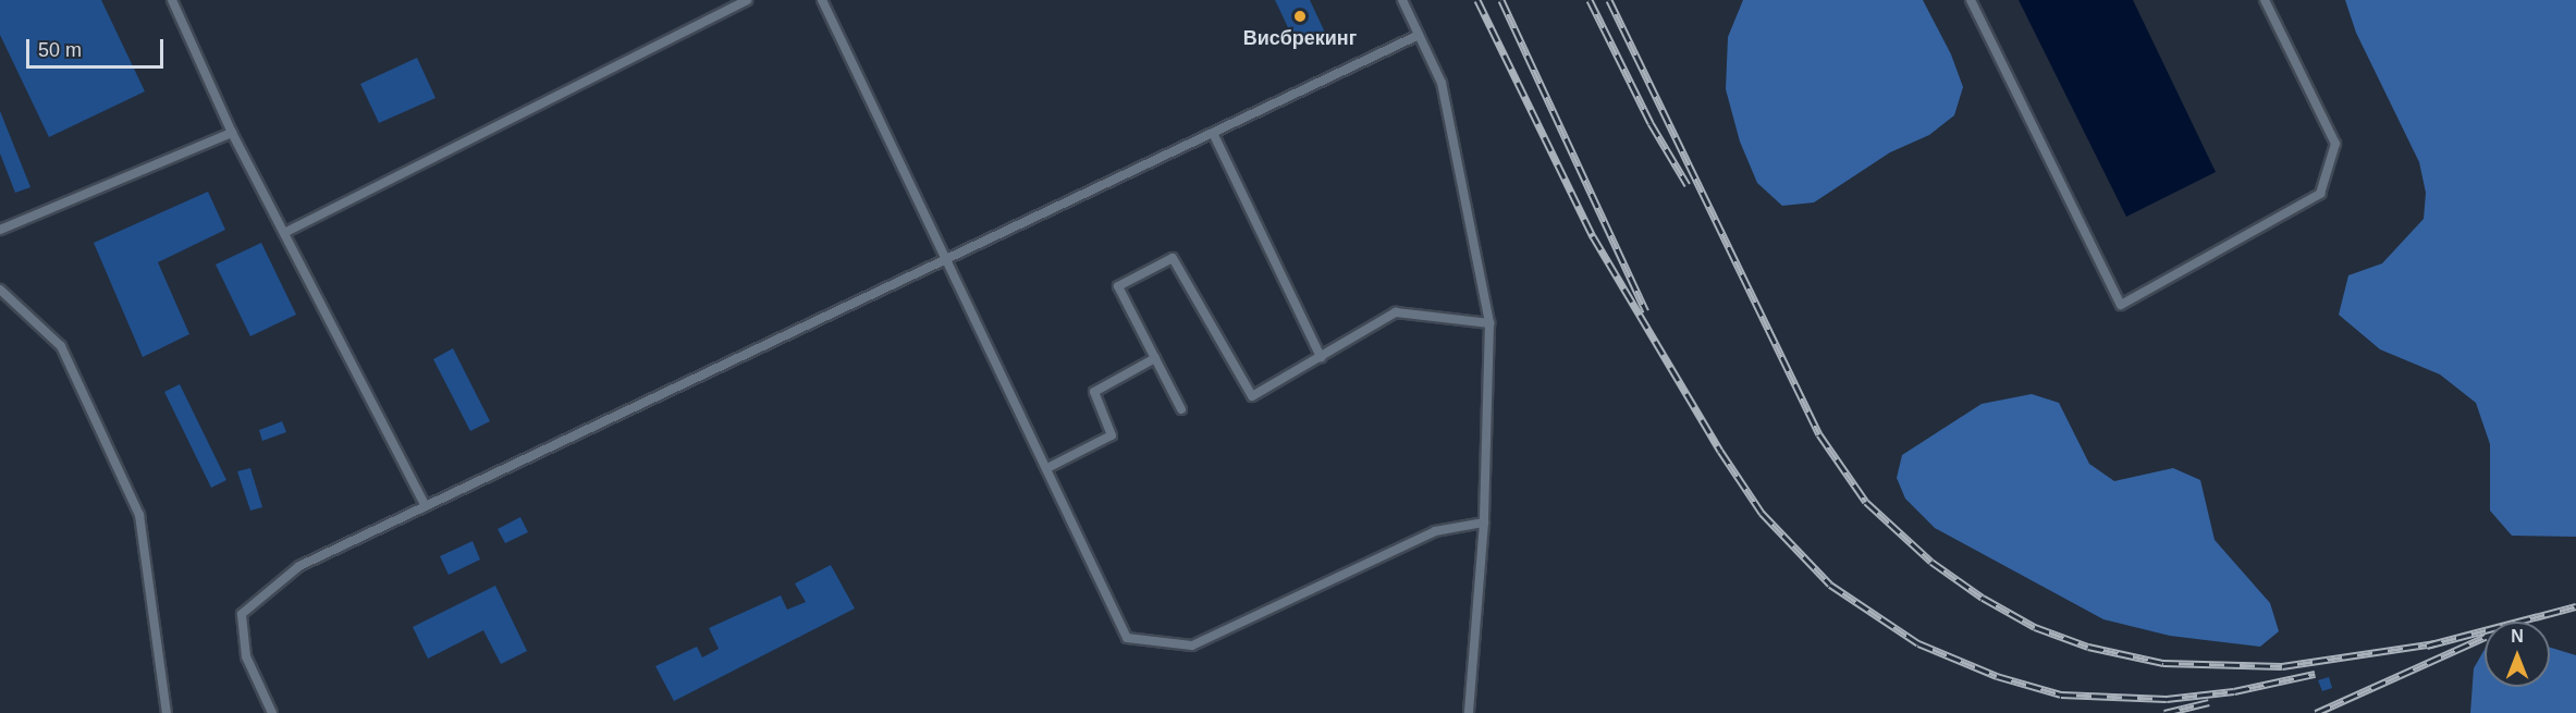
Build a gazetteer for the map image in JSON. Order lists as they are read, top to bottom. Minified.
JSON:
{"places":["Висбрекинг"],"scale_bar":"50 m","north":"top"}
